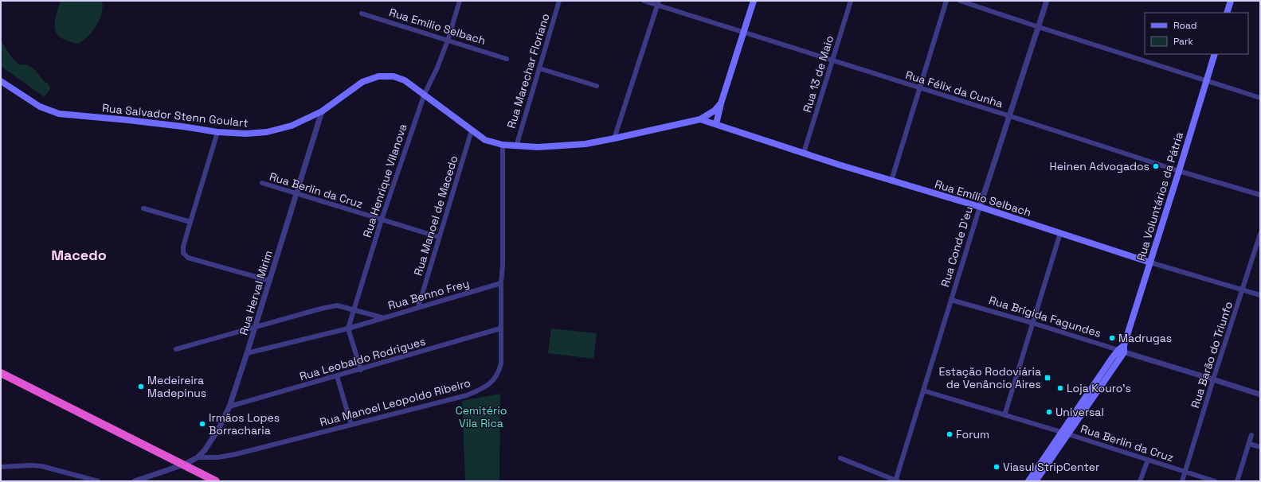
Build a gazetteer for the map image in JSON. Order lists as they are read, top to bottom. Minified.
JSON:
{"streets":{"main road":["Rua Emílio Selbach","Rua Salvador Stenn Goulart","Rua Voluntários da Pátria"],"street":["Rua Marechar Floriano","Rua 13 de Maio","Rua Félix da Cunha","Rua Henrique Vilanova","Rua Berlin da Cruz","Rua Manoel de Macedo","Rua Conde D'eu","Rua Herval Mirim","Rua Benno Frey","Rua Brígida Fagundes","Rua Barão do Triunfo","Rua Leobaldo Rodrigues","Rua Manoel Leopoldo Ribeiro"]},"crossings":[["Rua Emílio Selbach","Rua 13 de Maio"],["Rua Emílio Selbach","Rua Salvador Stenn Goulart"],["Rua Emílio Selbach","Rua Henrique Vilanova"],["Rua Emílio Selbach","Rua Voluntários da Pátria"],["Rua Emílio Selbach","Rua Conde D'eu"],["Rua Emílio Selbach","Rua Barão do Triunfo"],["Rua Marechar Floriano","Rua Salvador Stenn Goulart"],["Rua 13 de Maio","Rua Félix da Cunha"],["Rua Félix da Cunha","Rua Voluntários da Pátria"],["Rua Félix da Cunha","Rua Conde D'eu"],["Rua Salvador Stenn Goulart","Rua Henrique Vilanova"],["Rua Salvador Stenn Goulart","Rua Manoel de Macedo"],["Rua Salvador Stenn Goulart","Rua Herval Mirim"],["Rua Salvador Stenn Goulart","Rua Manoel Leopoldo Ribeiro"],["Rua Henrique Vilanova","Rua Berlin da Cruz"],["Rua Henrique Vilanova","Rua Benno Frey"],["Rua Berlin da Cruz","Rua Manoel de Macedo"],["Rua Berlin da Cruz","Rua Conde D'eu"],["Rua Berlin da Cruz","Rua Herval Mirim"],["Rua Berlin da Cruz","Rua Barão do Triunfo"],["Rua Voluntários da Pátria","Rua Brígida Fagundes"],["Rua Manoel de Macedo","Rua Benno Frey"],["Rua Conde D'eu","Rua Brígida Fagundes"],["Rua Herval Mirim","Rua Benno Frey"],["Rua Herval Mirim","Rua Leobaldo Rodrigues"],["Rua Herval Mirim","Rua Manoel Leopoldo Ribeiro"],["Rua Benno Frey","Rua Manoel Leopoldo Ribeiro"],["Rua Brígida Fagundes","Rua Barão do Triunfo"],["Rua Leobaldo Rodrigues","Rua Manoel Leopoldo Ribeiro"]],"districts":["Macedo"],"parks":["Cemitério Vila Rica"],"places":{"other":["Heinen Advogados","Madrugas","Medeireira Madepinus","Loja Kouro's","Universal","Irmãos Lopes Borracharia","Forum","Viasul StripCenter"],"transit":["Estação Rodoviária de Venâncio Aires"]},"legend":["Road","Park"]}
